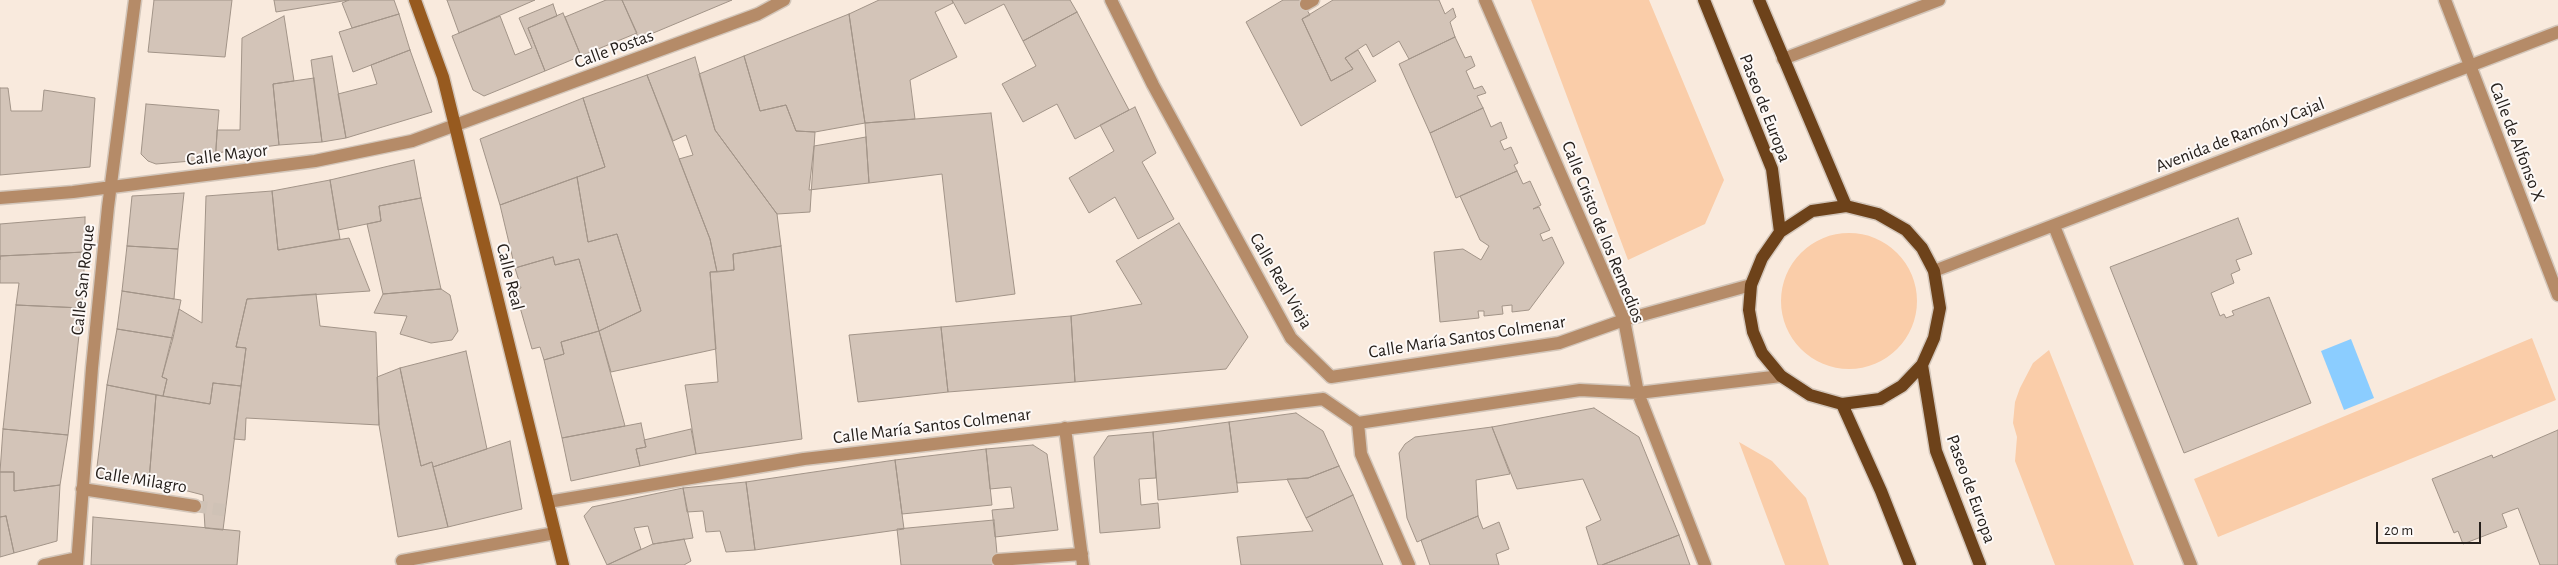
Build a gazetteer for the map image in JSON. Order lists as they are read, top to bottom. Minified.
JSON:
{"streets":{"main road":["Paseo de Europa"],"street":["Calle Postas","Avenida de Ramón y Cajal","Calle de Alfonso X","Calle Mayor","Calle Cristo de los Remedios","Calle Real","Calle San Roque","Calle Real Vieja","Calle María Santos Colmenar","Calle Milagro"]},"crossings":[["Calle Postas","Calle Mayor"],["Calle Postas","Calle Real"],["Avenida de Ramón y Cajal","Calle de Alfonso X"],["Calle Mayor","Calle Real"],["Calle Mayor","Calle San Roque"],["Calle Cristo de los Remedios","Calle María Santos Colmenar"],["Calle Real","Calle María Santos Colmenar"],["Calle San Roque","Calle Milagro"],["Calle Real Vieja","Calle María Santos Colmenar"]],"scale_bar":"20 m"}
